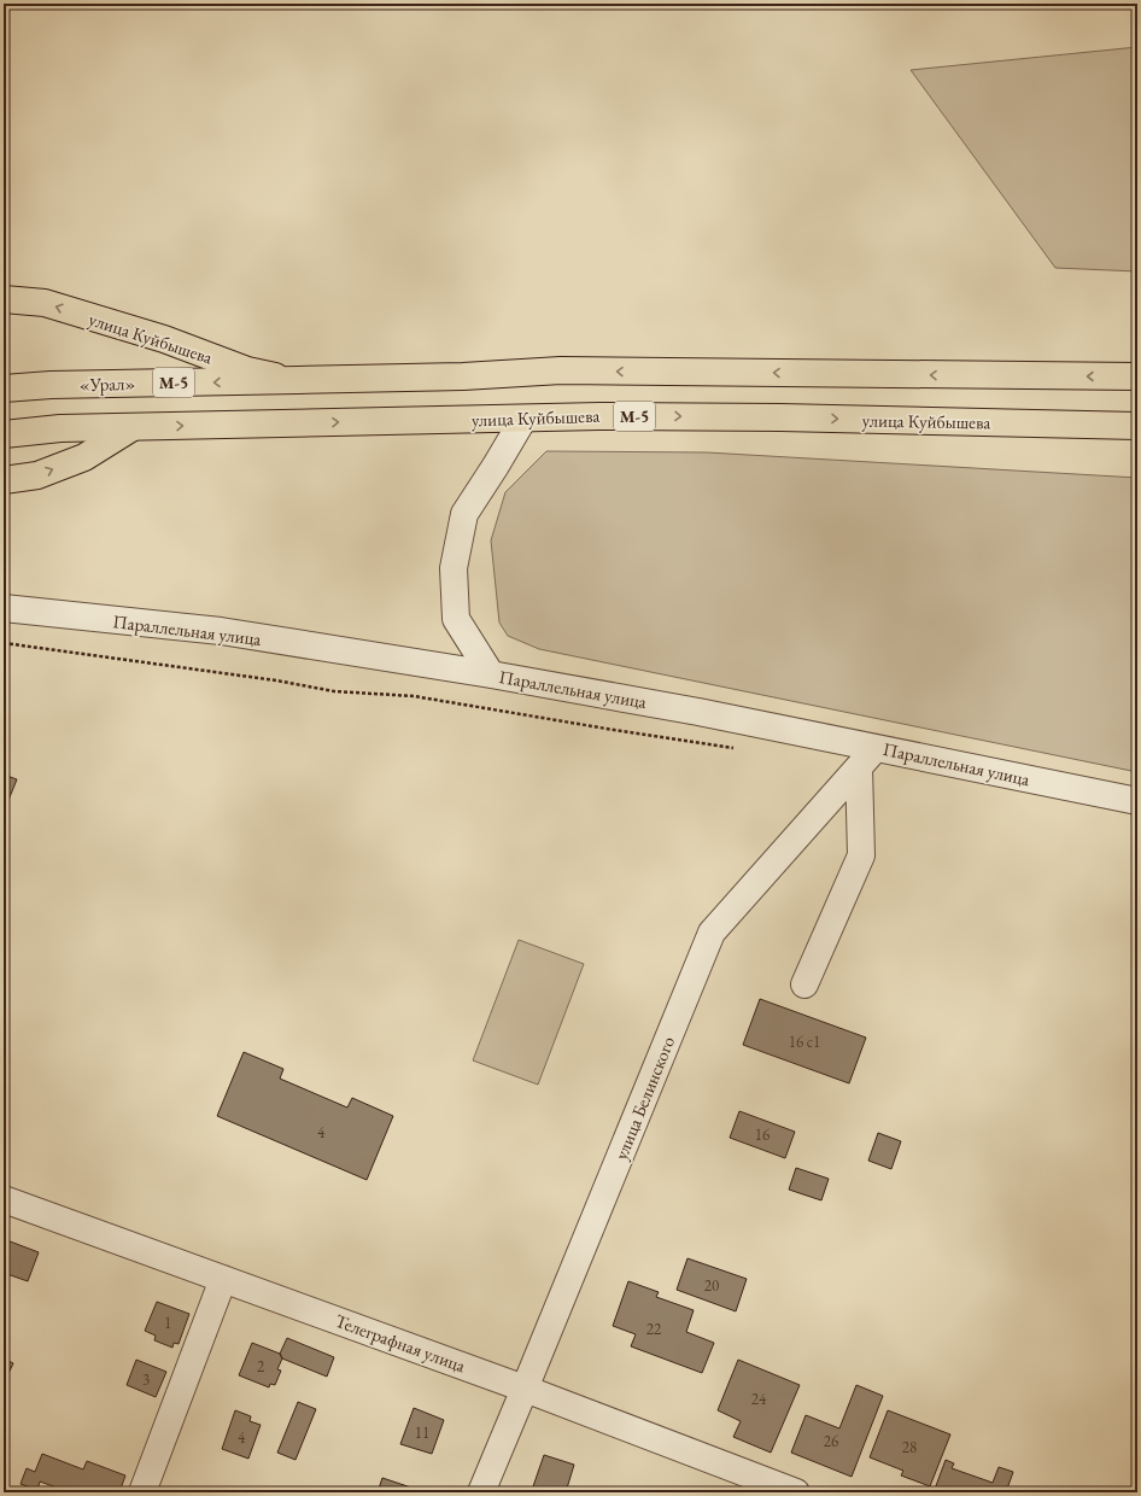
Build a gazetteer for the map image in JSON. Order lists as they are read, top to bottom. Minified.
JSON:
{"streets":{"main road":["улица Куйбышева","М-5","«Урал»"],"street":["Параллельная улица","улица Белинского","Телеграфная улица"]},"crossings":[["улица Куйбышева","М-5"],["улица Куйбышева","«Урал»"],["Параллельная улица","улица Белинского"],["улица Белинского","Телеграфная улица"]],"house_numbers":["16 с1","4","16","20","1","22","2","3","24","11","4","26","28"]}
